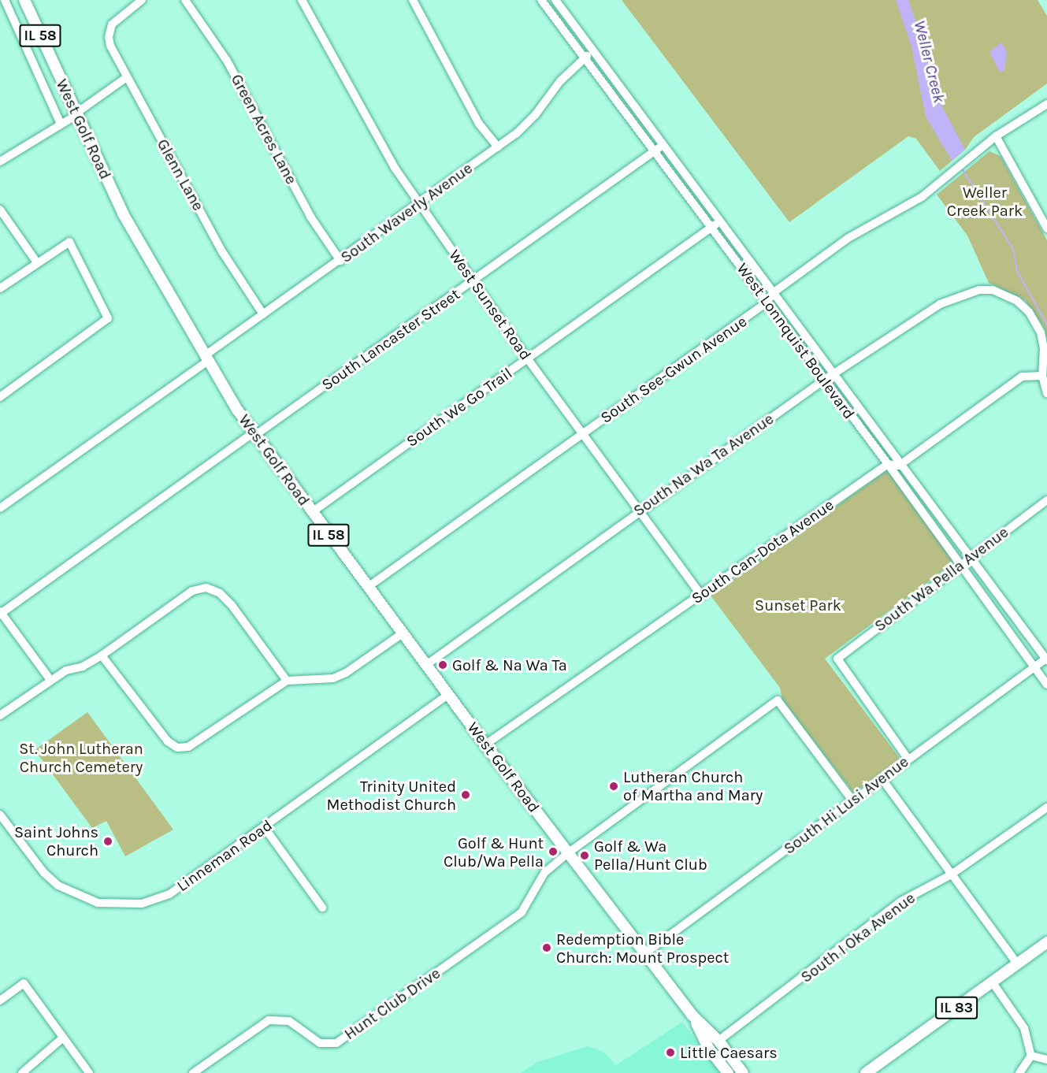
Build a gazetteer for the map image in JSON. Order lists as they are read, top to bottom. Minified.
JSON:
{"streets":{"main road":["IL 58","West Golf Road","IL 83"],"street":["Green Acres Lane","Glenn Lane","South Waverly Avenue","West Sunset Road","South Lancaster Street","West Lonnquist Boulevard","South See-Gwun Avenue","South We Go Trail","South Na Wa Ta Avenue","South Can-Dota Avenue","South Wa Pella Avenue","South Hi Lusi Avenue","Linneman Road","South I Oka Avenue","Hunt Club Drive"]},"crossings":[["West Golf Road","South Waverly Avenue"],["West Golf Road","South Lancaster Street"],["West Golf Road","South See-Gwun Avenue"],["West Golf Road","South We Go Trail"],["West Golf Road","South Na Wa Ta Avenue"],["West Golf Road","South Can-Dota Avenue"],["West Golf Road","South Hi Lusi Avenue"],["West Golf Road","Linneman Road"],["West Golf Road","South I Oka Avenue"],["West Golf Road","Hunt Club Drive"],["Green Acres Lane","South Waverly Avenue"],["Glenn Lane","South Waverly Avenue"],["South Waverly Avenue","West Sunset Road"],["South Waverly Avenue","West Lonnquist Boulevard"],["West Sunset Road","South Lancaster Street"],["West Sunset Road","South See-Gwun Avenue"],["West Sunset Road","South We Go Trail"],["West Sunset Road","South Na Wa Ta Avenue"],["West Sunset Road","South Can-Dota Avenue"],["South Lancaster Street","West Lonnquist Boulevard"],["West Lonnquist Boulevard","South See-Gwun Avenue"],["West Lonnquist Boulevard","South We Go Trail"],["West Lonnquist Boulevard","South Na Wa Ta Avenue"],["West Lonnquist Boulevard","South Can-Dota Avenue"],["West Lonnquist Boulevard","South Wa Pella Avenue"],["West Lonnquist Boulevard","South Hi Lusi Avenue"],["South Wa Pella Avenue","South Hi Lusi Avenue"]],"water":["Weller Creek"],"parks":["Weller Creek Park","Sunset Park","St. John Lutheran Church Cemetery"],"places":["Golf & Na Wa Ta","Lutheran Church of Martha and Mary","Trinity United Methodist Church","Saint Johns Church","Golf & Hunt Club/Wa Pella","Golf & Wa Pella/Hunt Club","Redemption Bible Church: Mount Prospect","Little Caesars"]}
